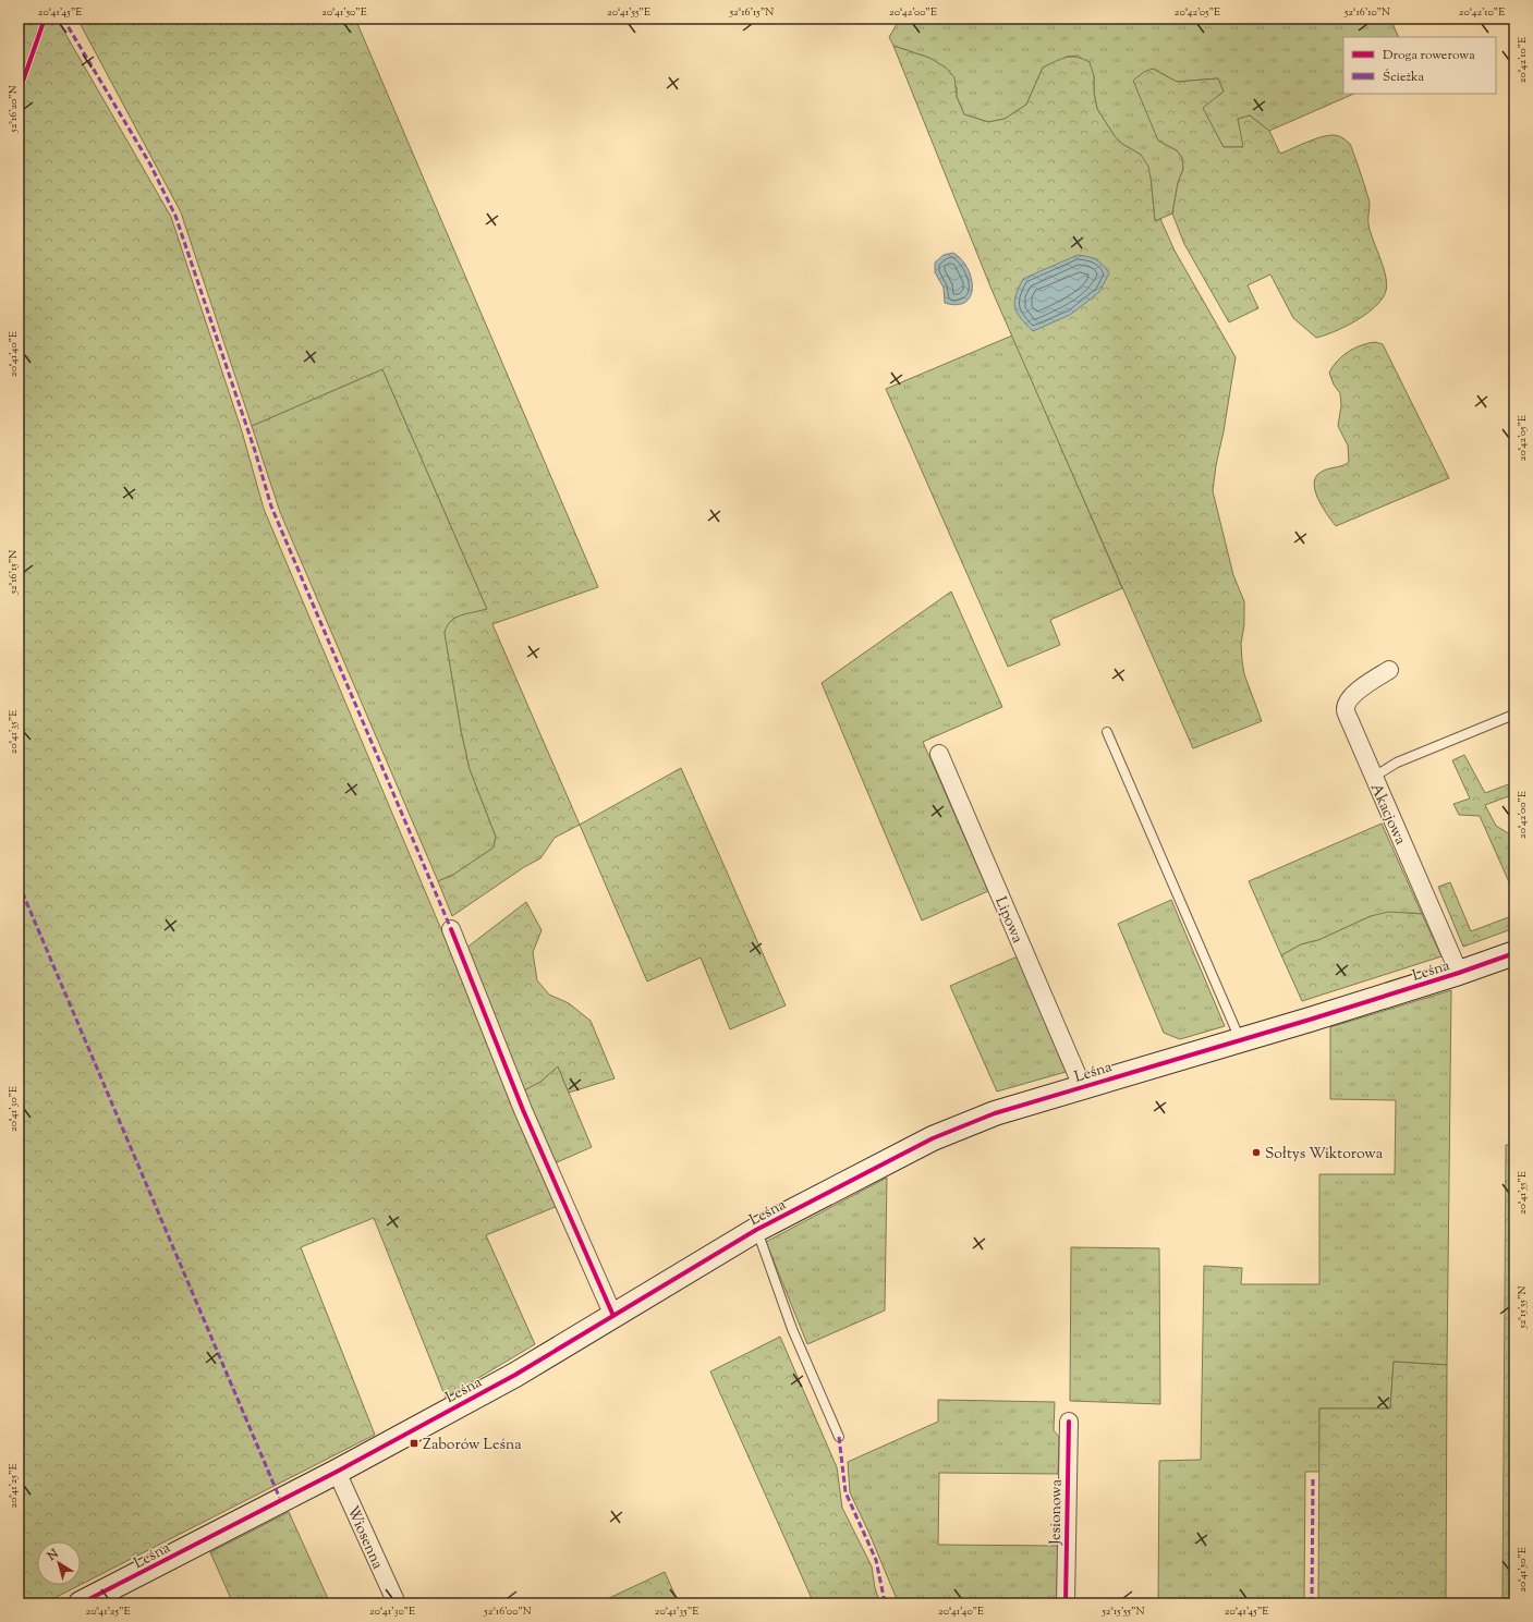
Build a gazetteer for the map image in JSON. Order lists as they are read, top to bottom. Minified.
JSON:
{"streets":{"street":["Akacjowa","Lipowa","Leśna","Jesionowa","Wiosenna"]},"crossings":[["Akacjowa","Leśna"],["Lipowa","Leśna"],["Leśna","Wiosenna"]],"places":{"other":["Sołtys Wiktorowa"],"transit":["Zaborów Leśna"]},"legend":["Droga rowerowa","Ścieżka"],"north":"top left","coordinates":["20°41'45\"E","20°41'50\"E","20°41'55\"E","52°16'15\"N","20°42'00\"E","20°42'05\"E","52°16'10\"N","20°42'10\"E","52°16'20\"N","20°41'40\"E","20°41'35\"E","20°41'30\"E","52°15'55\"N","20°41'25\"E","52°16'00\"N"]}
